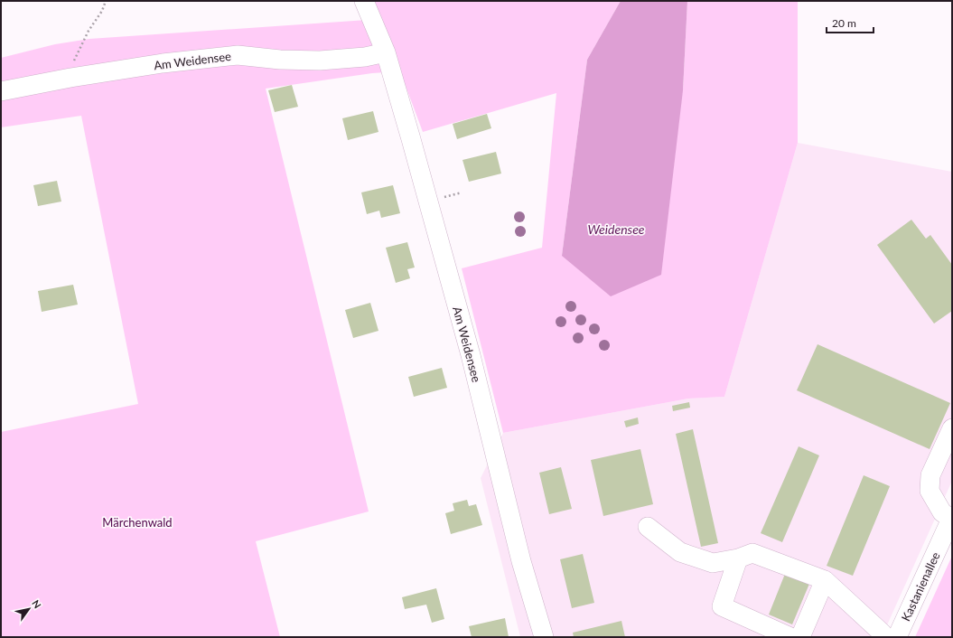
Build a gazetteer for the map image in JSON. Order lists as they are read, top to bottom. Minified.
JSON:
{"streets":{"street":["Am Weidensee","Kastanienallee"]},"water":["Weidensee"],"parks":["Märchenwald"],"scale_bar":"20 m","north":"top right"}
